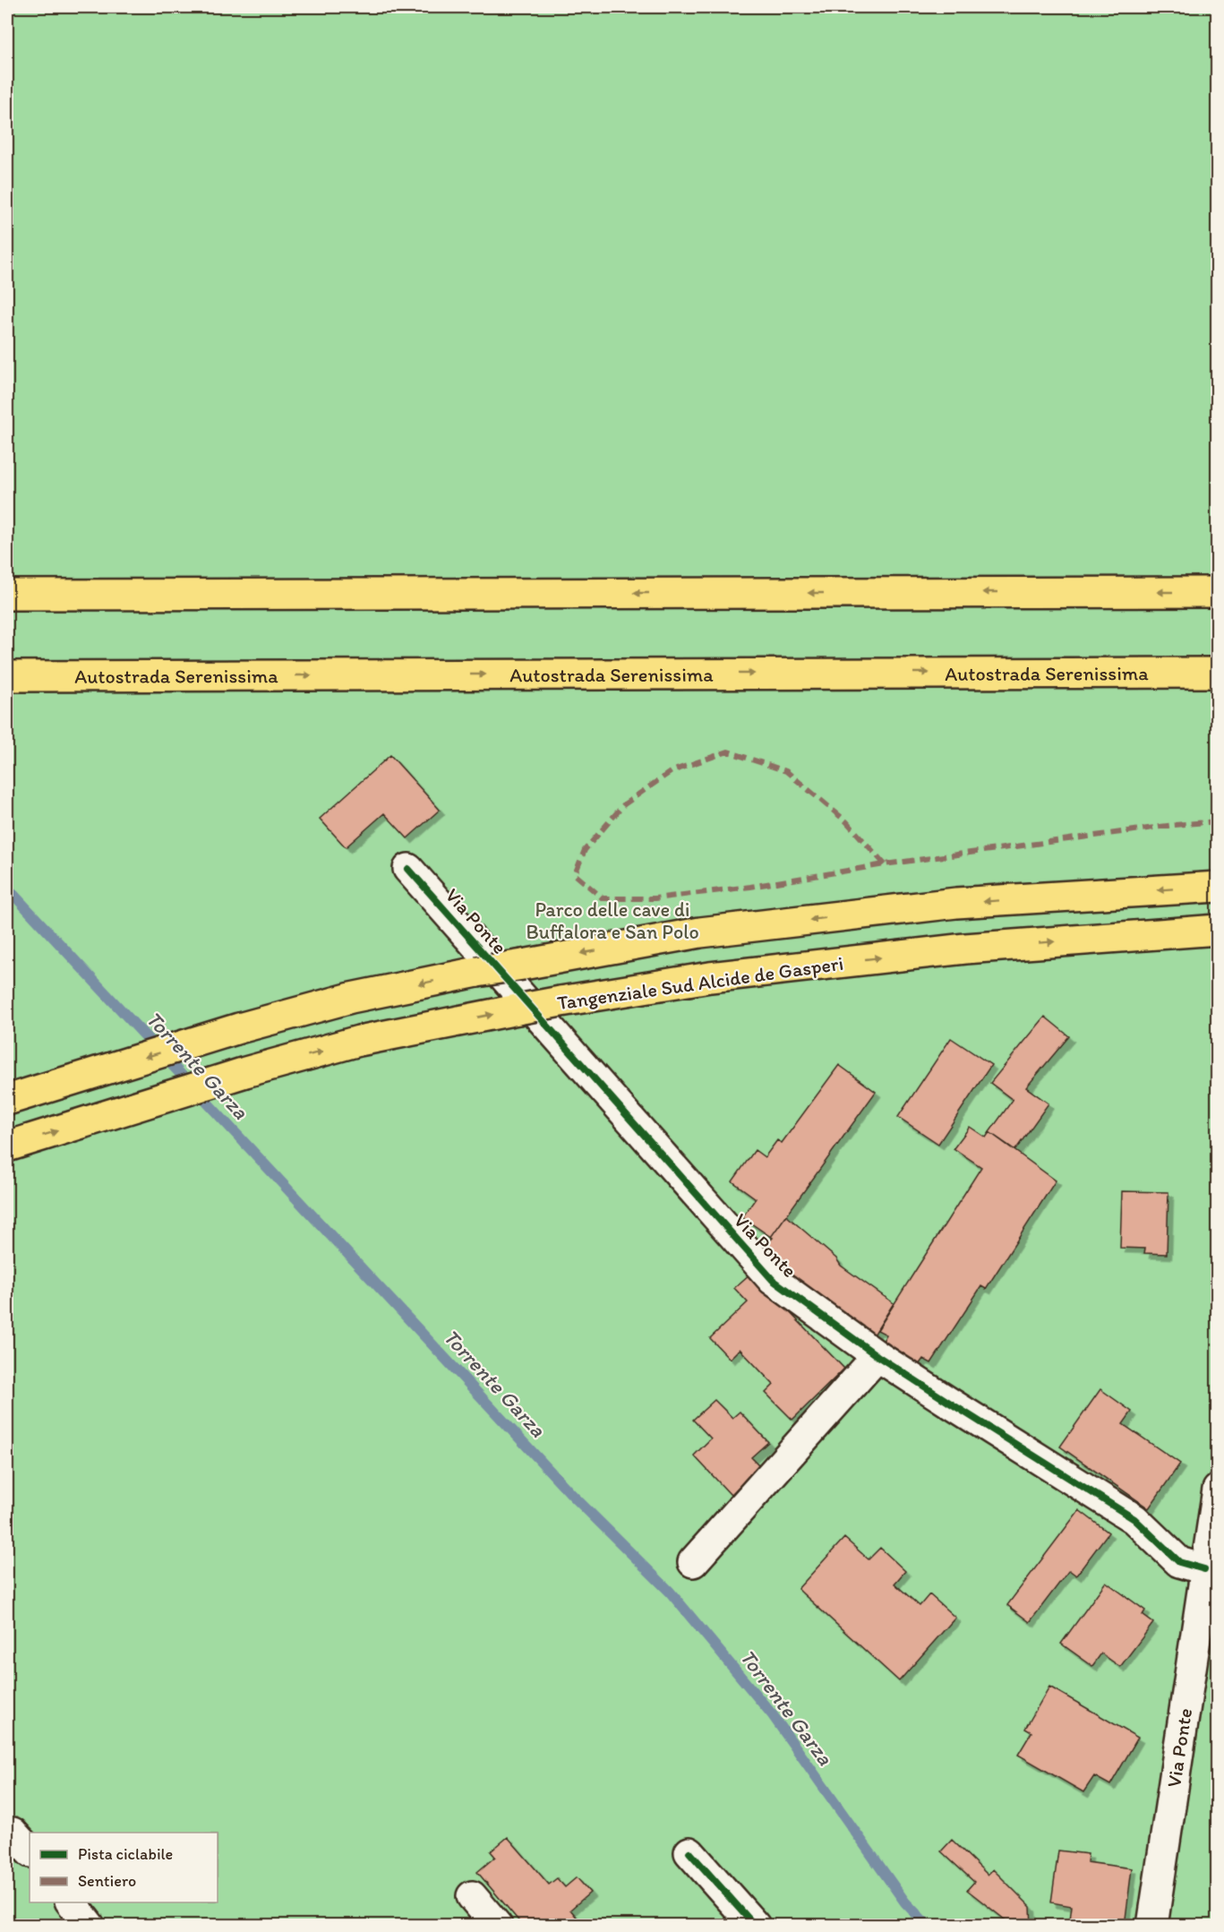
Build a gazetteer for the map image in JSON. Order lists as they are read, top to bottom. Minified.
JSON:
{"streets":{"highway":["Autostrada Serenissima","Tangenziale Sud Alcide de Gasperi"],"street":["Via Ponte"]},"water":["Torrente Garza"],"parks":["Parco delle cave di Buffalora e San Polo"],"legend":["Pista ciclabile","Sentiero"]}
